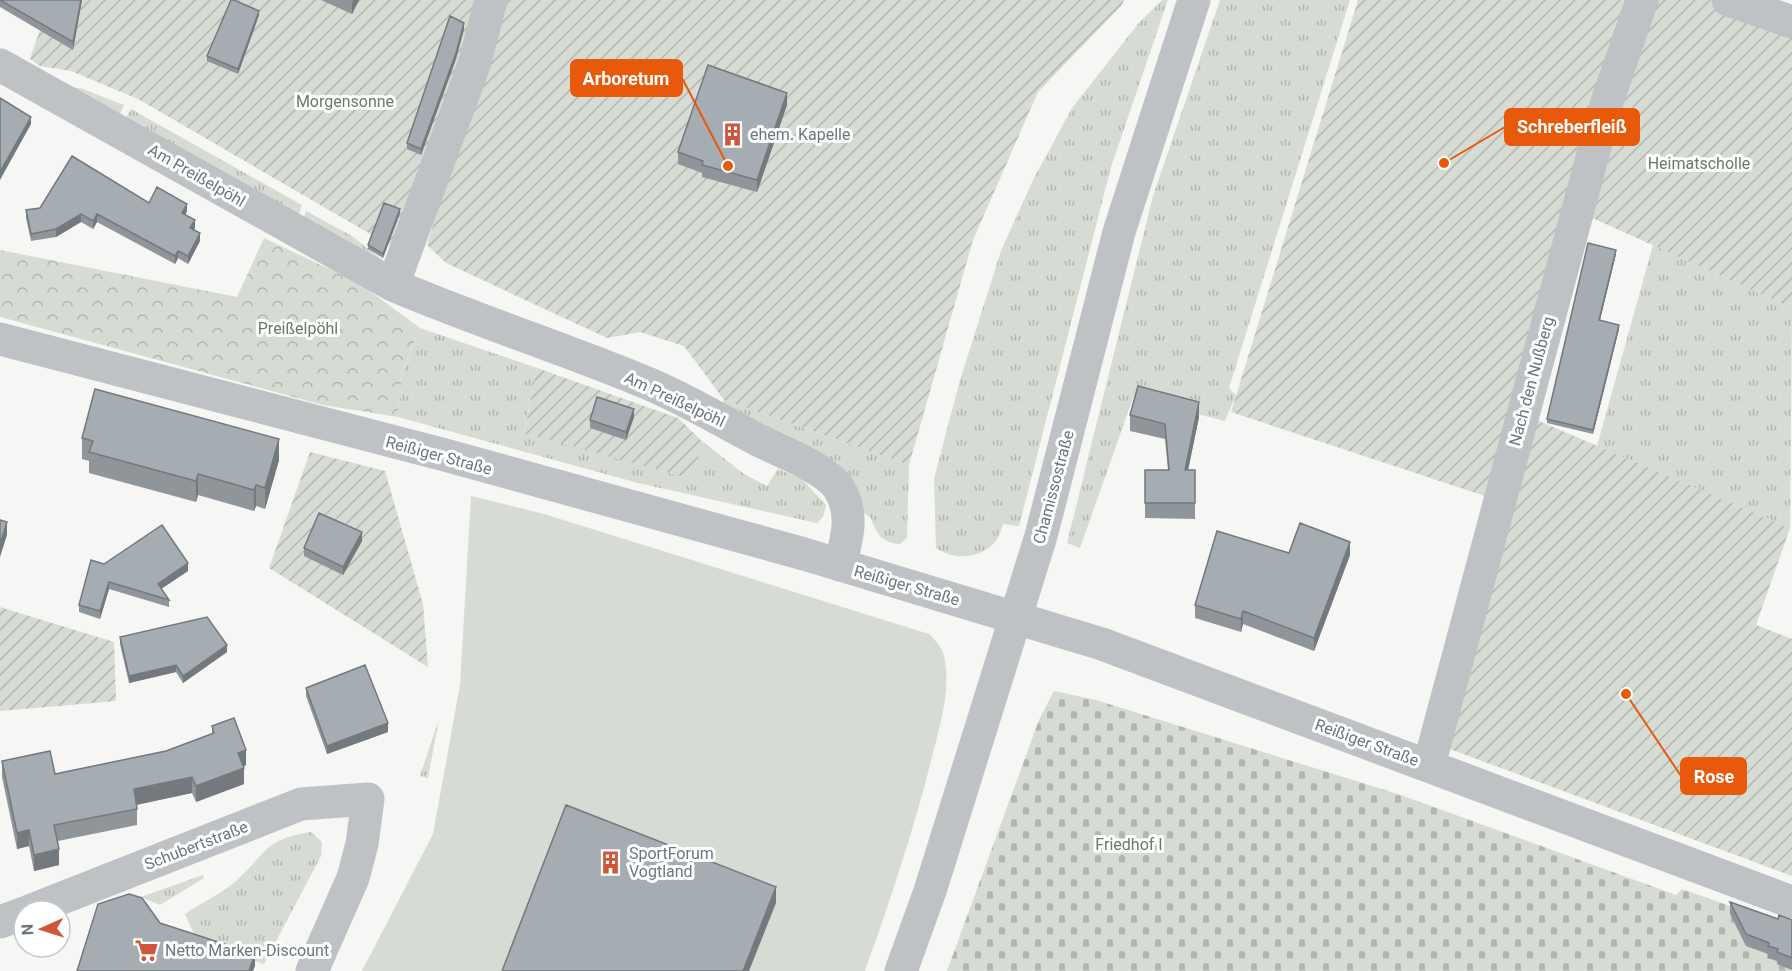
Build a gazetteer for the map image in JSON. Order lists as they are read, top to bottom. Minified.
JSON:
{"streets":{"street":["Am Preißelpöhl","Nach den Nußberg","Reißiger Straße","Chamissostraße","Schubertstraße"]},"crossings":[["Am Preißelpöhl","Reißiger Straße"],["Nach den Nußberg","Reißiger Straße"],["Reißiger Straße","Chamissostraße"]],"parks":["Morgensonne","Heimatscholle","Preißelpöhl","Friedhof I"],"places":{"building":["ehem. Kapelle","SportForum Vogtland"],"other":["Schreberfleiß","Arboretum","Rose"],"supermarket":["Netto Marken-Discount"]},"north":"left"}
